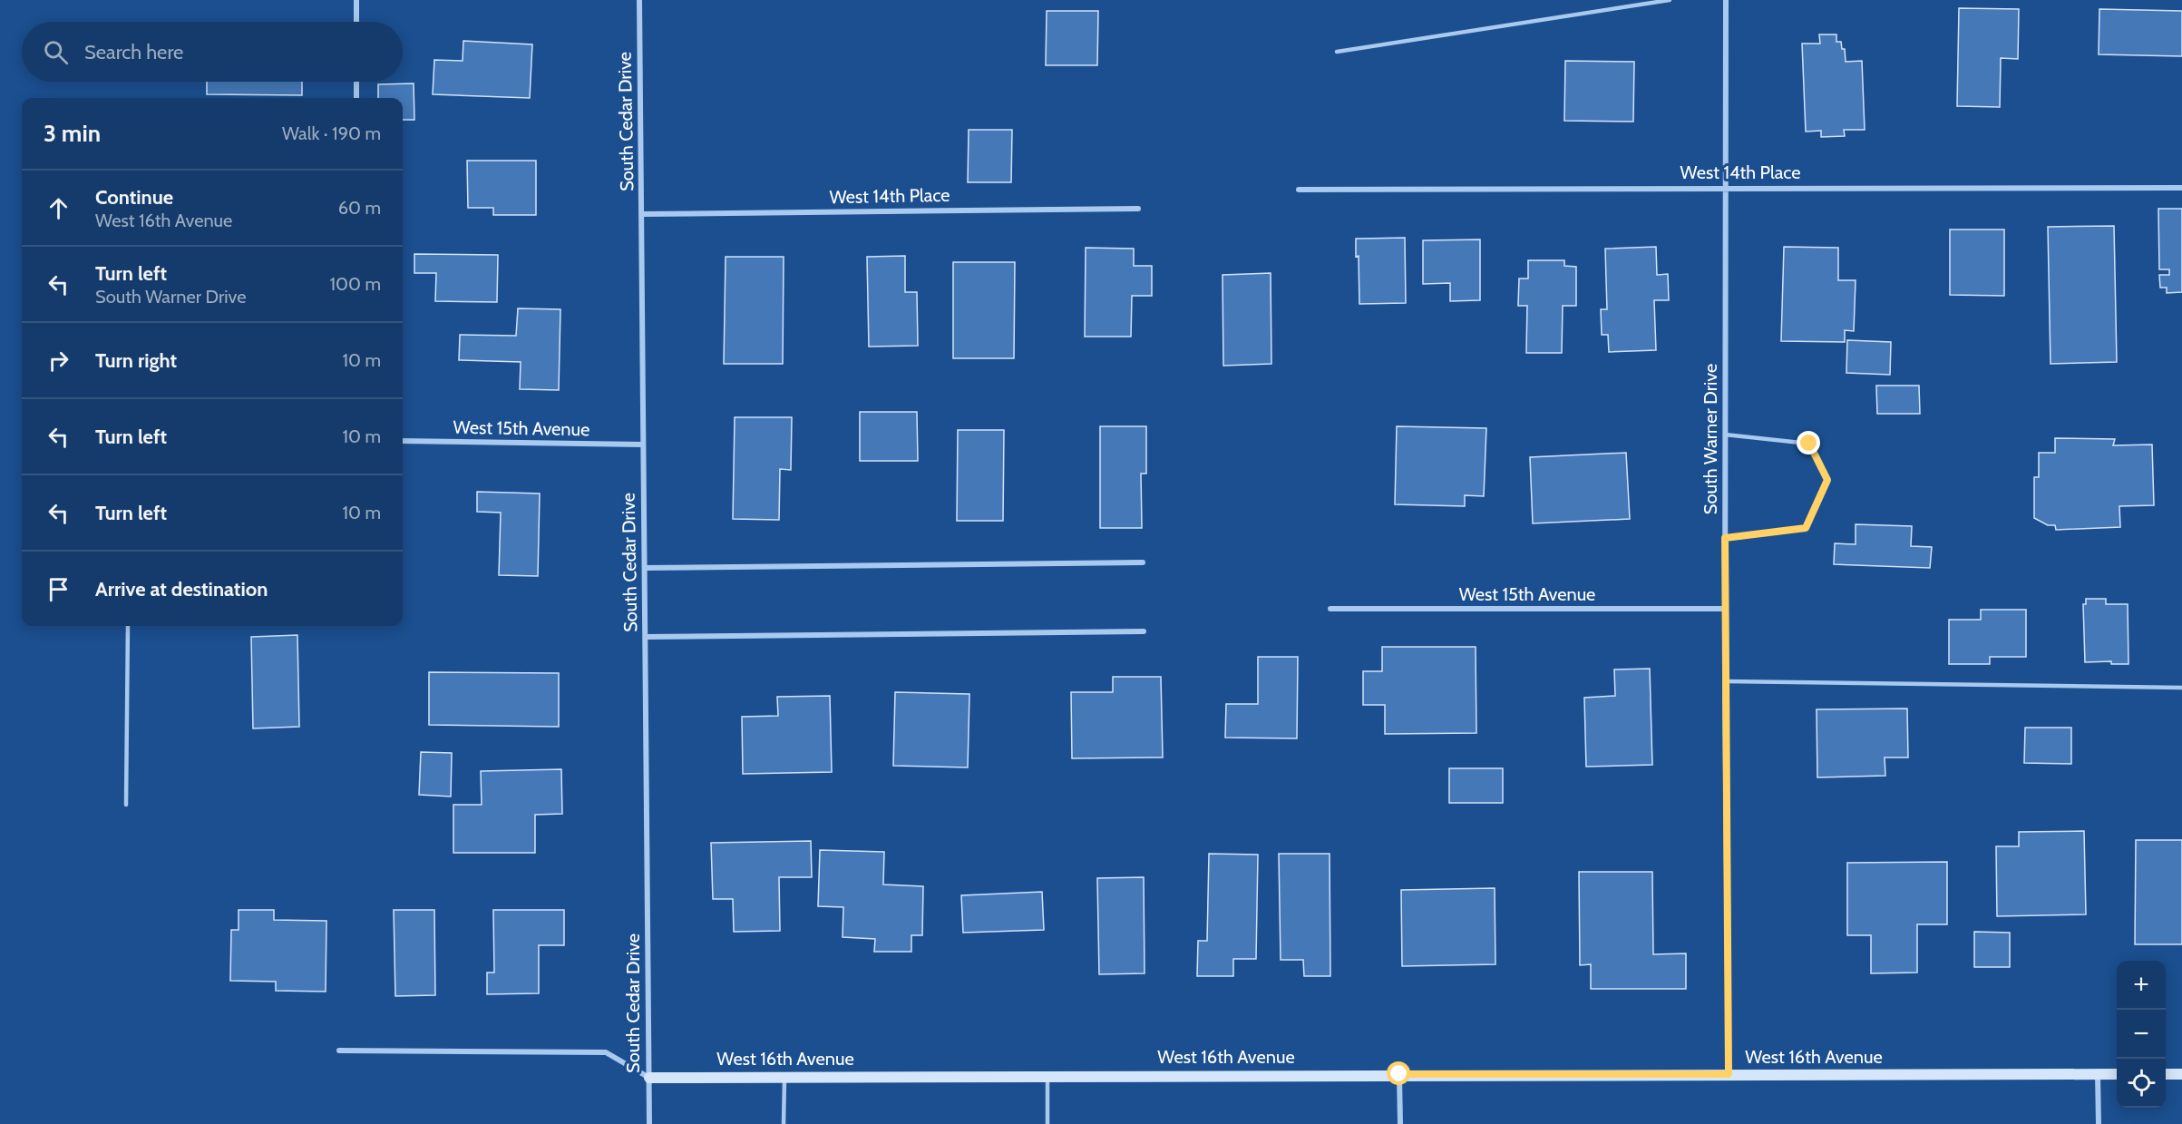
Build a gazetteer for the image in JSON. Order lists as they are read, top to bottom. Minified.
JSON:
{"streets":{"street":["South Cedar Drive","West 14th Place","West 15th Avenue","South Warner Drive","West 16th Avenue"]},"crossings":[["South Cedar Drive","West 14th Place"],["South Cedar Drive","West 15th Avenue"],["South Cedar Drive","West 16th Avenue"],["West 14th Place","South Warner Drive"],["West 15th Avenue","South Warner Drive"],["South Warner Drive","West 16th Avenue"]],"page":{"search":"Search here","heading":["3 min","Walk · 190 m"],"list":[["Continue","West 16th Avenue","60 m"],["Turn left","South Warner Drive","100 m"],["Turn right","10 m"],["Turn left","10 m"],["Turn left","10 m"],"Arrive at destination"],"map_buttons":["+","−"]}}
